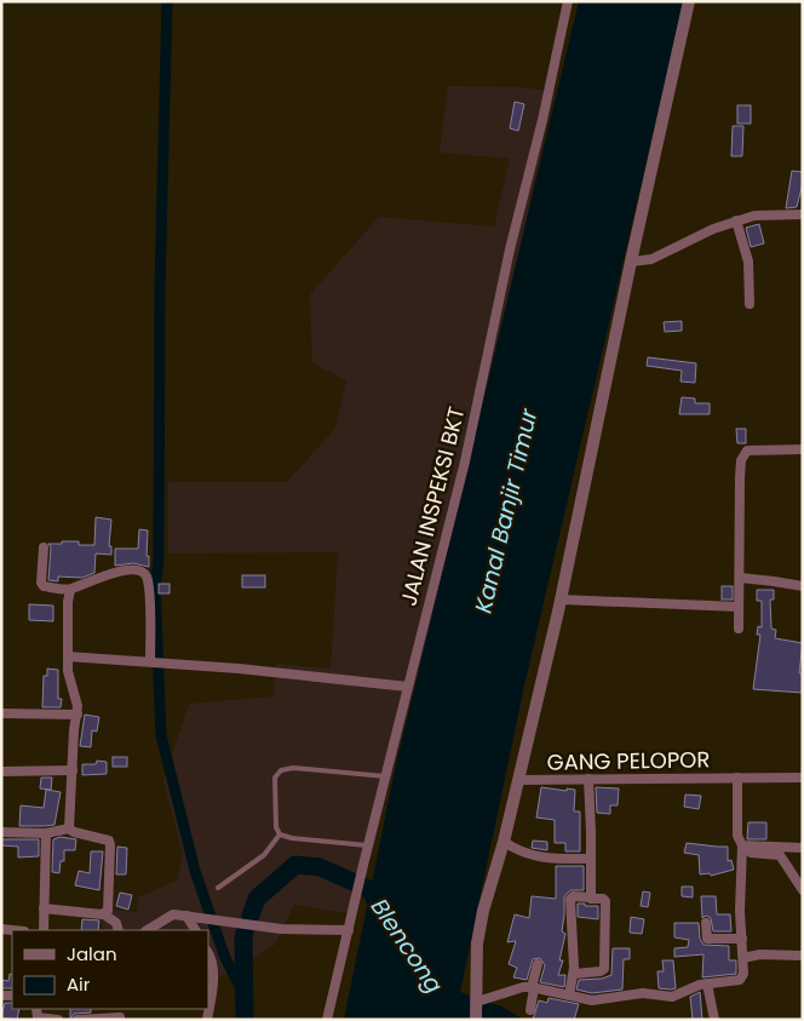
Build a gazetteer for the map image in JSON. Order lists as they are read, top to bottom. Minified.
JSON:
{"streets":{"street":["JALAN INSPEKSI BKT","GANG PELOPOR"]},"water":["Kanal Banjir Timur","Blencong"],"legend":["Jalan","Air"]}
